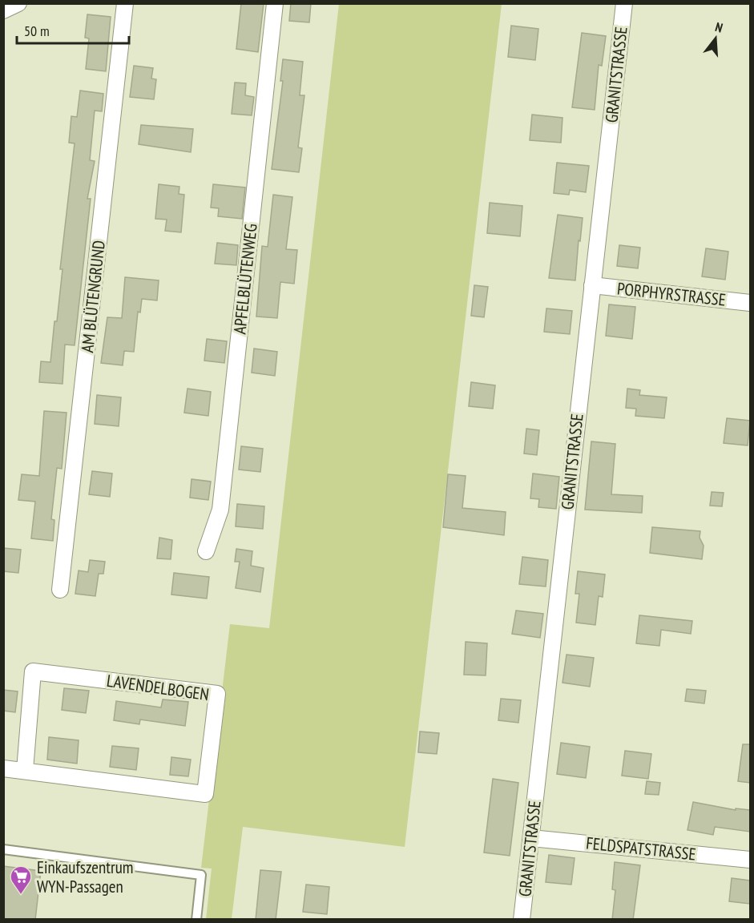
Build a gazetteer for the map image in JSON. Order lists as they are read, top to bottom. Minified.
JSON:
{"streets":{"street":["GRANITSTRASSE","APFELBLÜTENWEG","PORPHYRSTRASSE","AM BLÜTENGRUND","LAVENDELBOGEN","FELDSPATSTRASSE"]},"crossings":[["GRANITSTRASSE","PORPHYRSTRASSE"],["GRANITSTRASSE","FELDSPATSTRASSE"]],"places":{"supermarket":["Einkaufszentrum WYN-Passagen"]},"scale_bar":"50 m","north":"top"}
